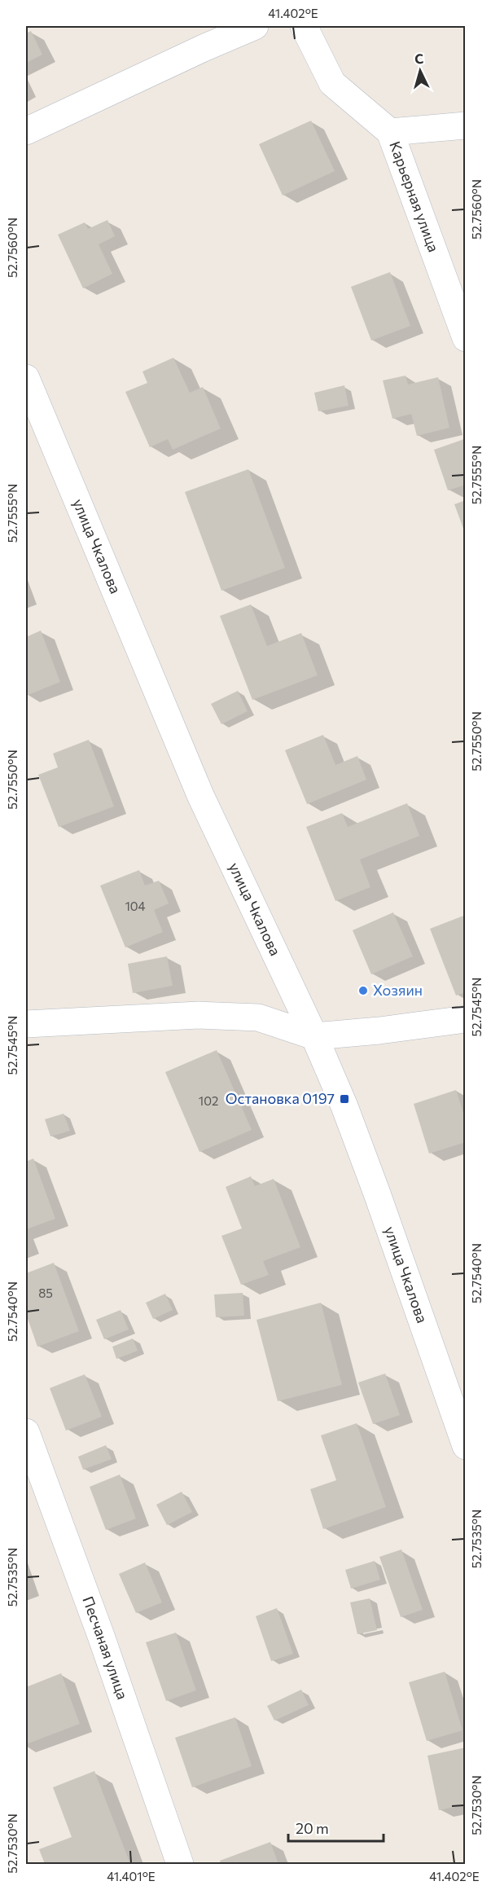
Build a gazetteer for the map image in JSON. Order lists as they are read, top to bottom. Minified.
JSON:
{"streets":{"street":["Карьерная улица","улица Чкалова","Песчаная улица"]},"places":{"other":["Хозяин"],"transit":["Остановка 0197"]},"house_numbers":["104","102","85"],"scale_bar":"20 m","north":"top","coordinates":["41.402°E","52.7560°N","52.7555°N","52.7550°N","52.7545°N","52.7540°N","52.7535°N","52.7530°N","41.401°E"]}
